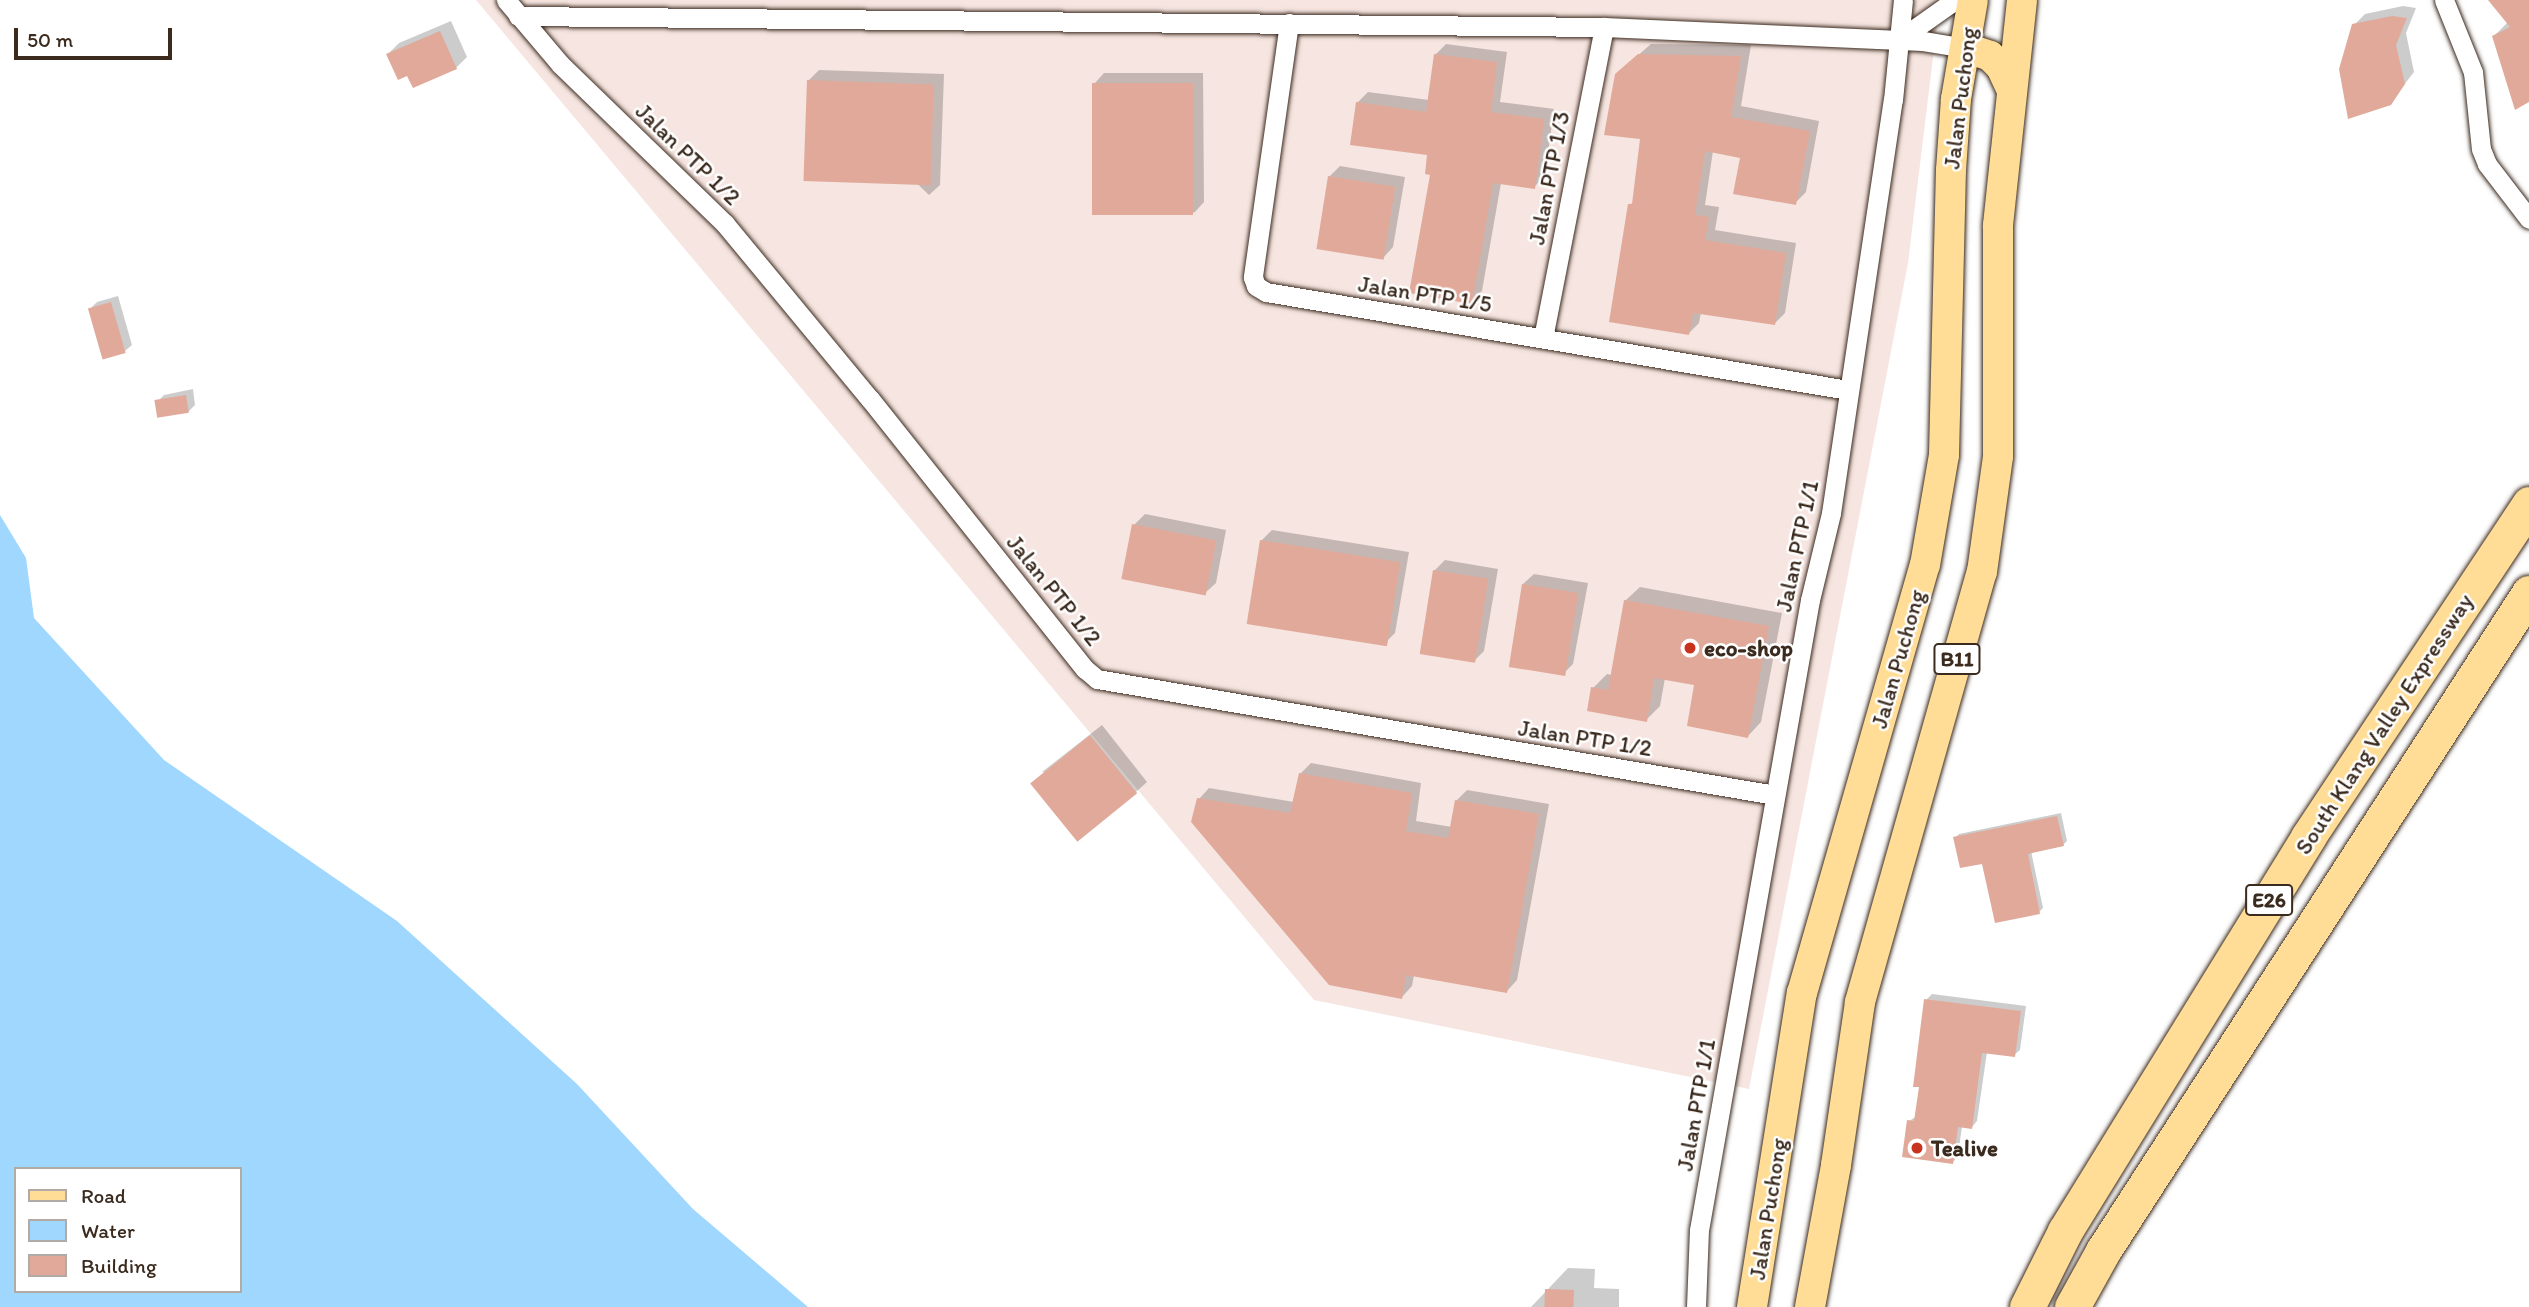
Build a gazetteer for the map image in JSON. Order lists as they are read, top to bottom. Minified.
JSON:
{"streets":{"highway":["South Klang Valley Expressway","E26"],"main road":["Jalan Puchong","B11"],"street":["Jalan PTP 1/2","Jalan PTP 1/3","Jalan PTP 1/5","Jalan PTP 1/1"]},"crossings":[["Jalan PTP 1/2","Jalan PTP 1/1"],["Jalan PTP 1/3","Jalan PTP 1/5"],["Jalan PTP 1/5","Jalan PTP 1/1"]],"places":["eco-shop","Tealive"],"legend":["Road","Water","Building"],"scale_bar":"50 m"}
